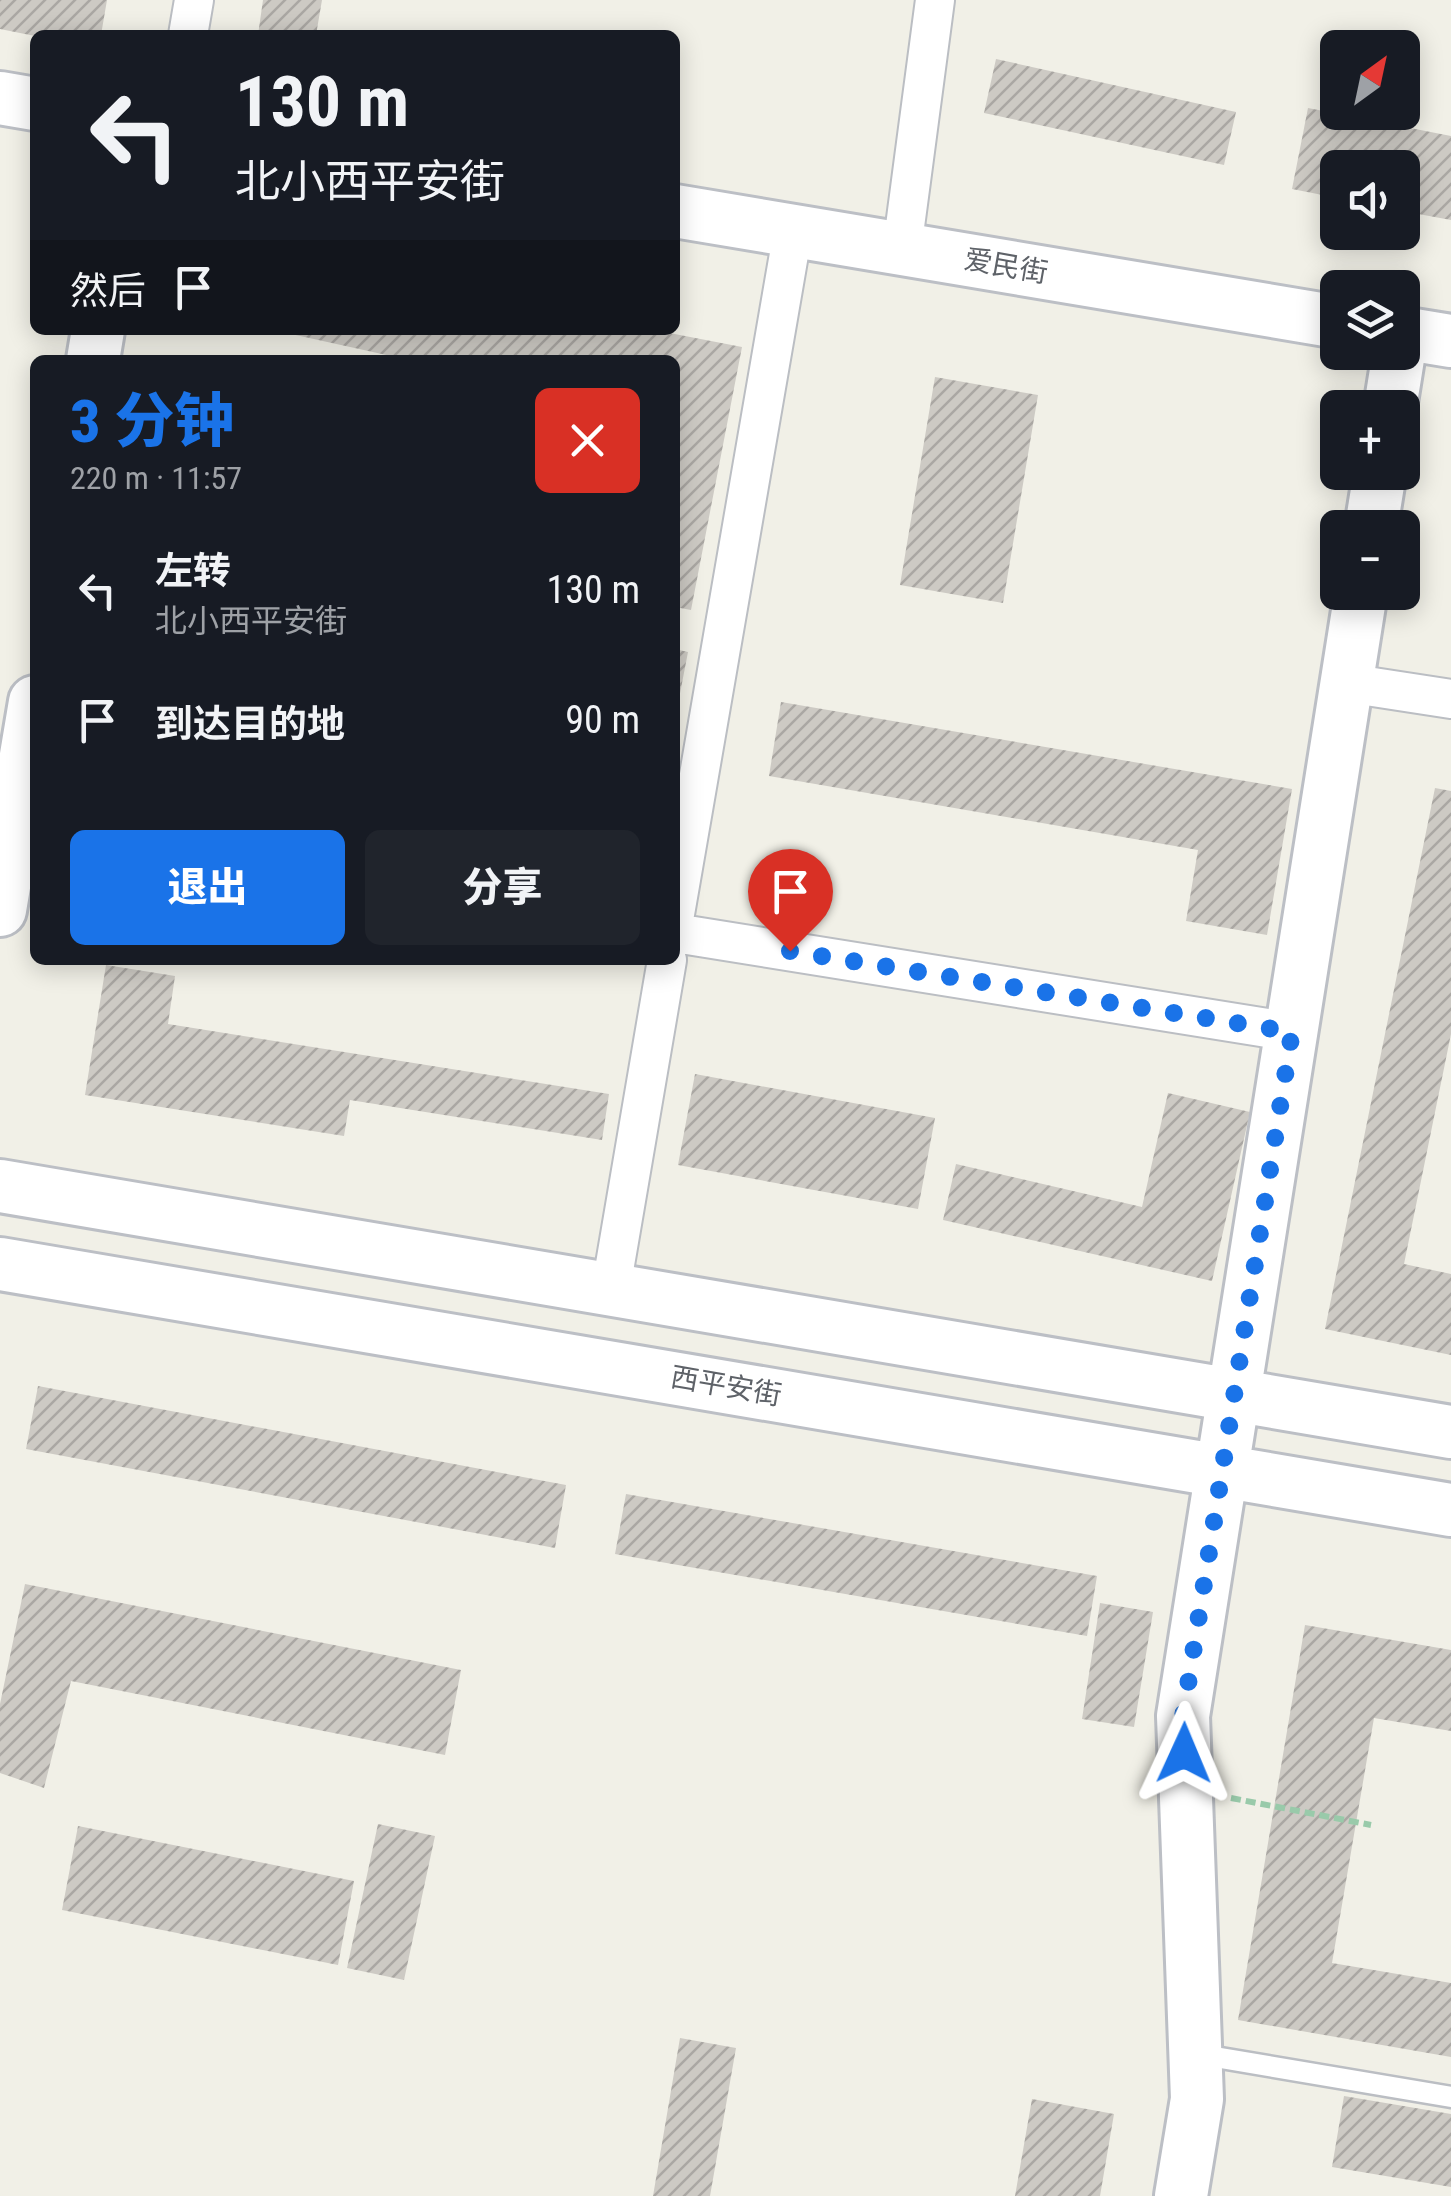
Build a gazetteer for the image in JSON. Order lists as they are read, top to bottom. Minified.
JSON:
{"streets":{"main road":["爱民街","西平安街"]},"north":"top right","page":{"map_buttons":["+","−"],"turn":["130 m","北小西平安街"],"then":"然后","heading":["3 分钟","220 m · 11:57"],"list":[{"name":"左转","note":"北小西平安街","value":"130 m"},{"name":"到达目的地","value":"90 m"}],"buttons":["退出","分享"]}}
